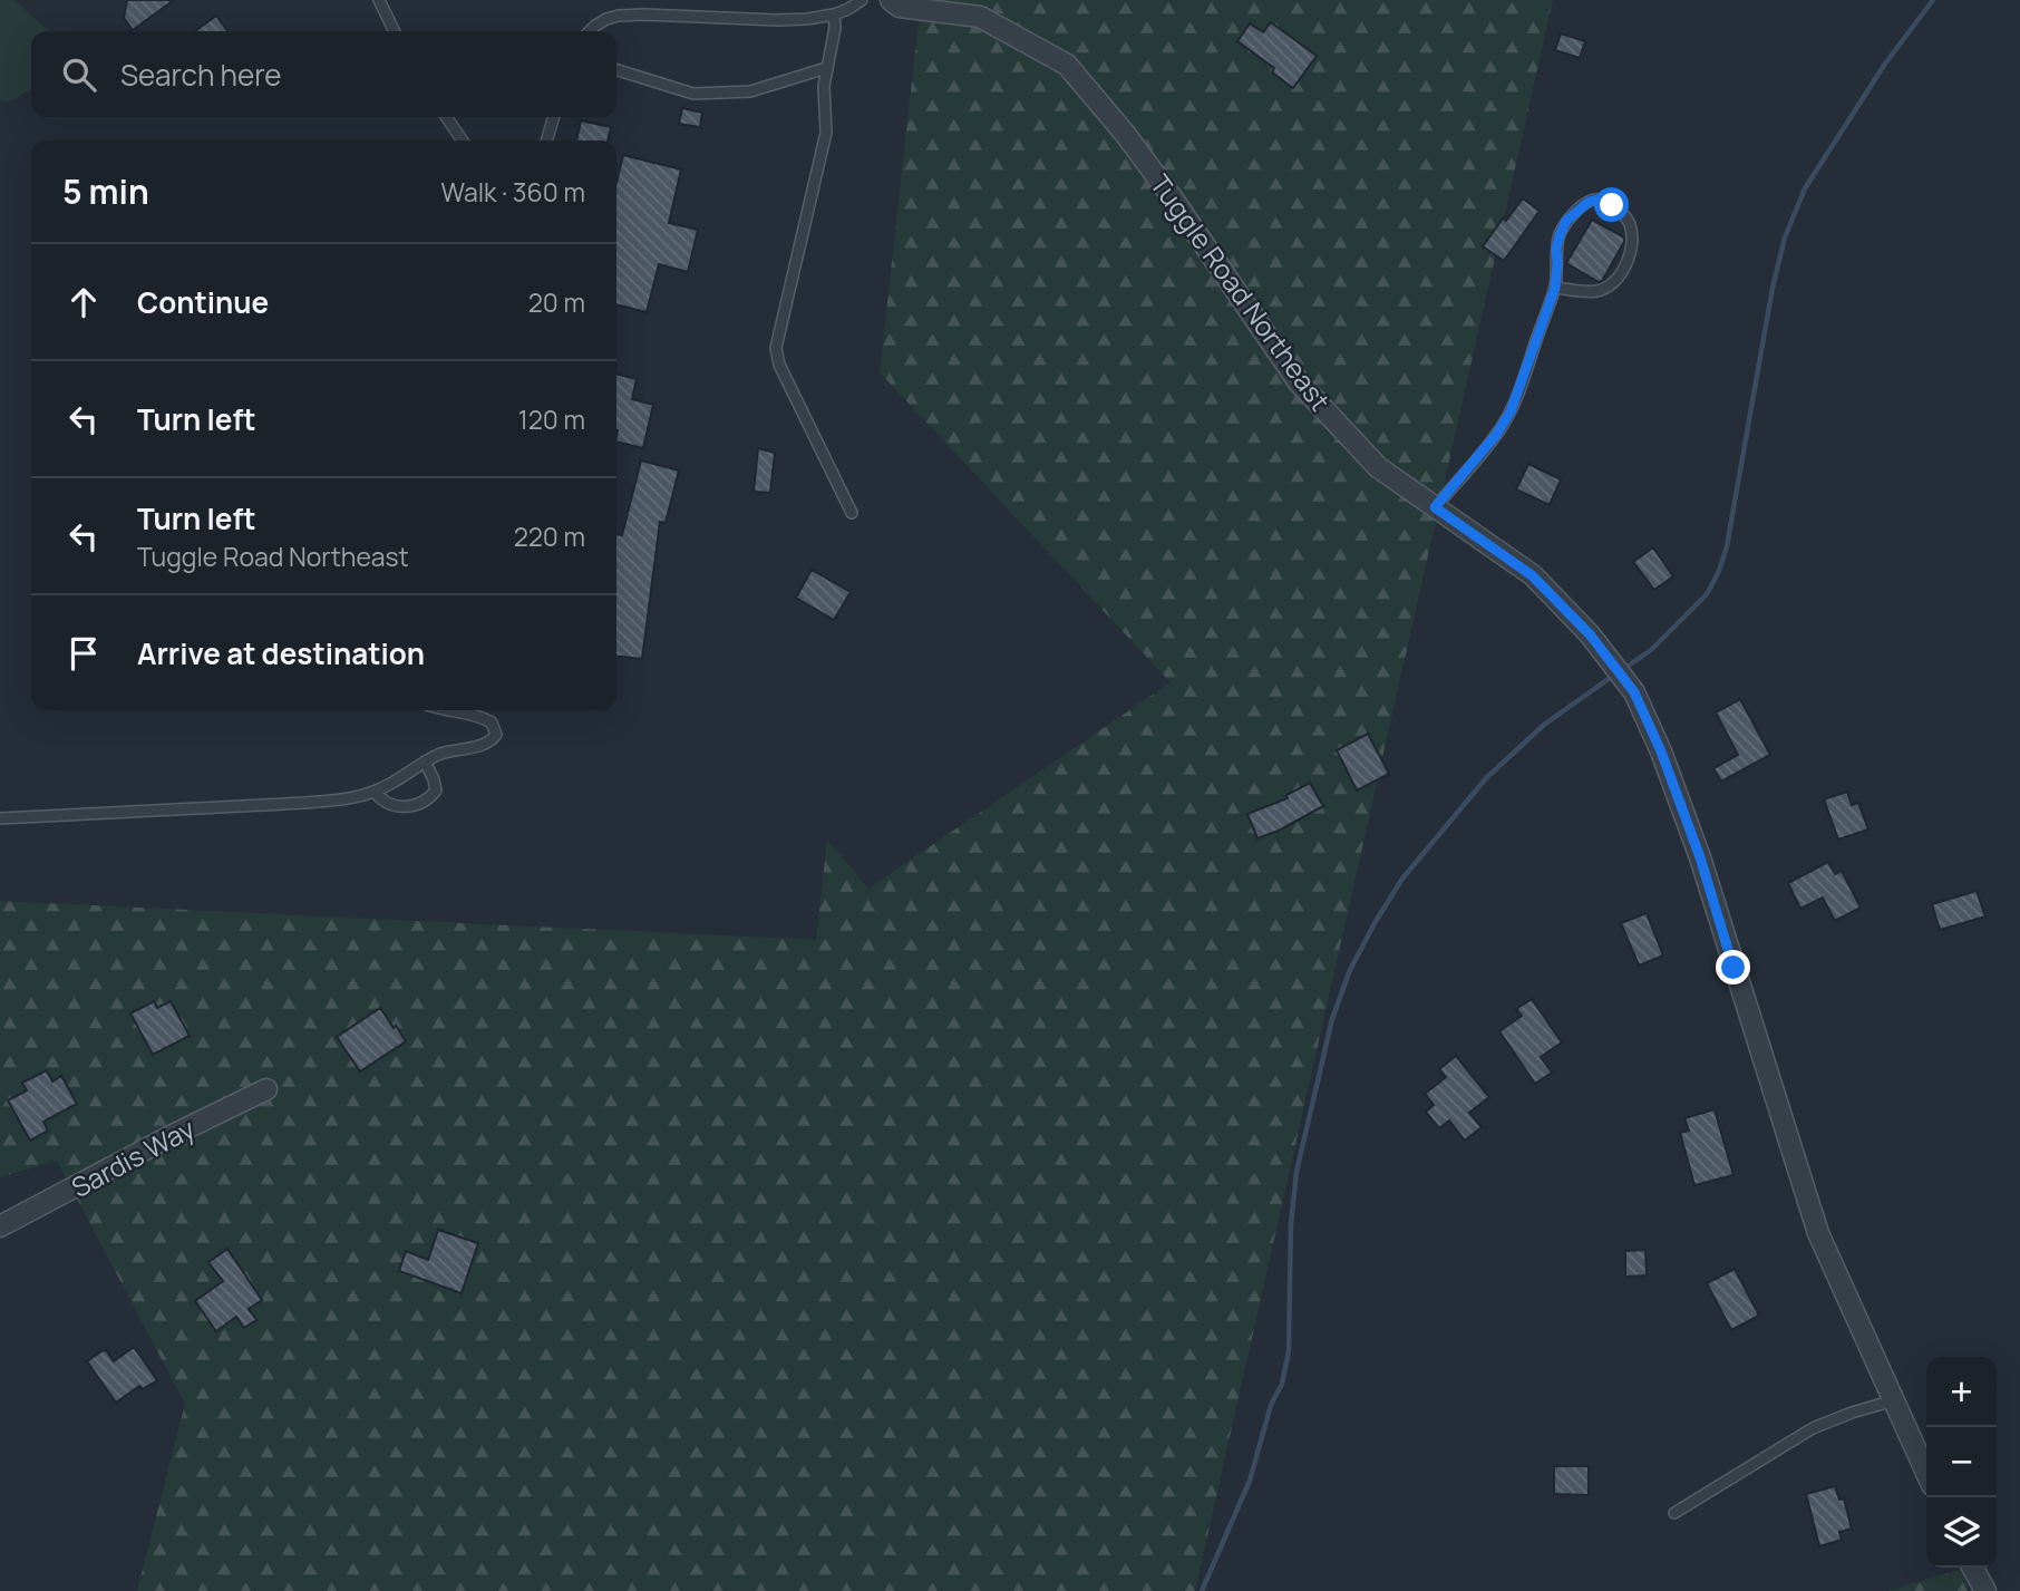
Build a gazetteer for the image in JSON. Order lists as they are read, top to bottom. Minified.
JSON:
{"streets":{"street":["Tuggle Road Northeast","Sardis Way"]},"page":{"search":"Search here","heading":["5 min","Walk · 360 m"],"list":[["Continue","20 m"],["Turn left","120 m"],["Turn left","Tuggle Road Northeast","220 m"],"Arrive at destination"],"map_buttons":["+","−"]}}
